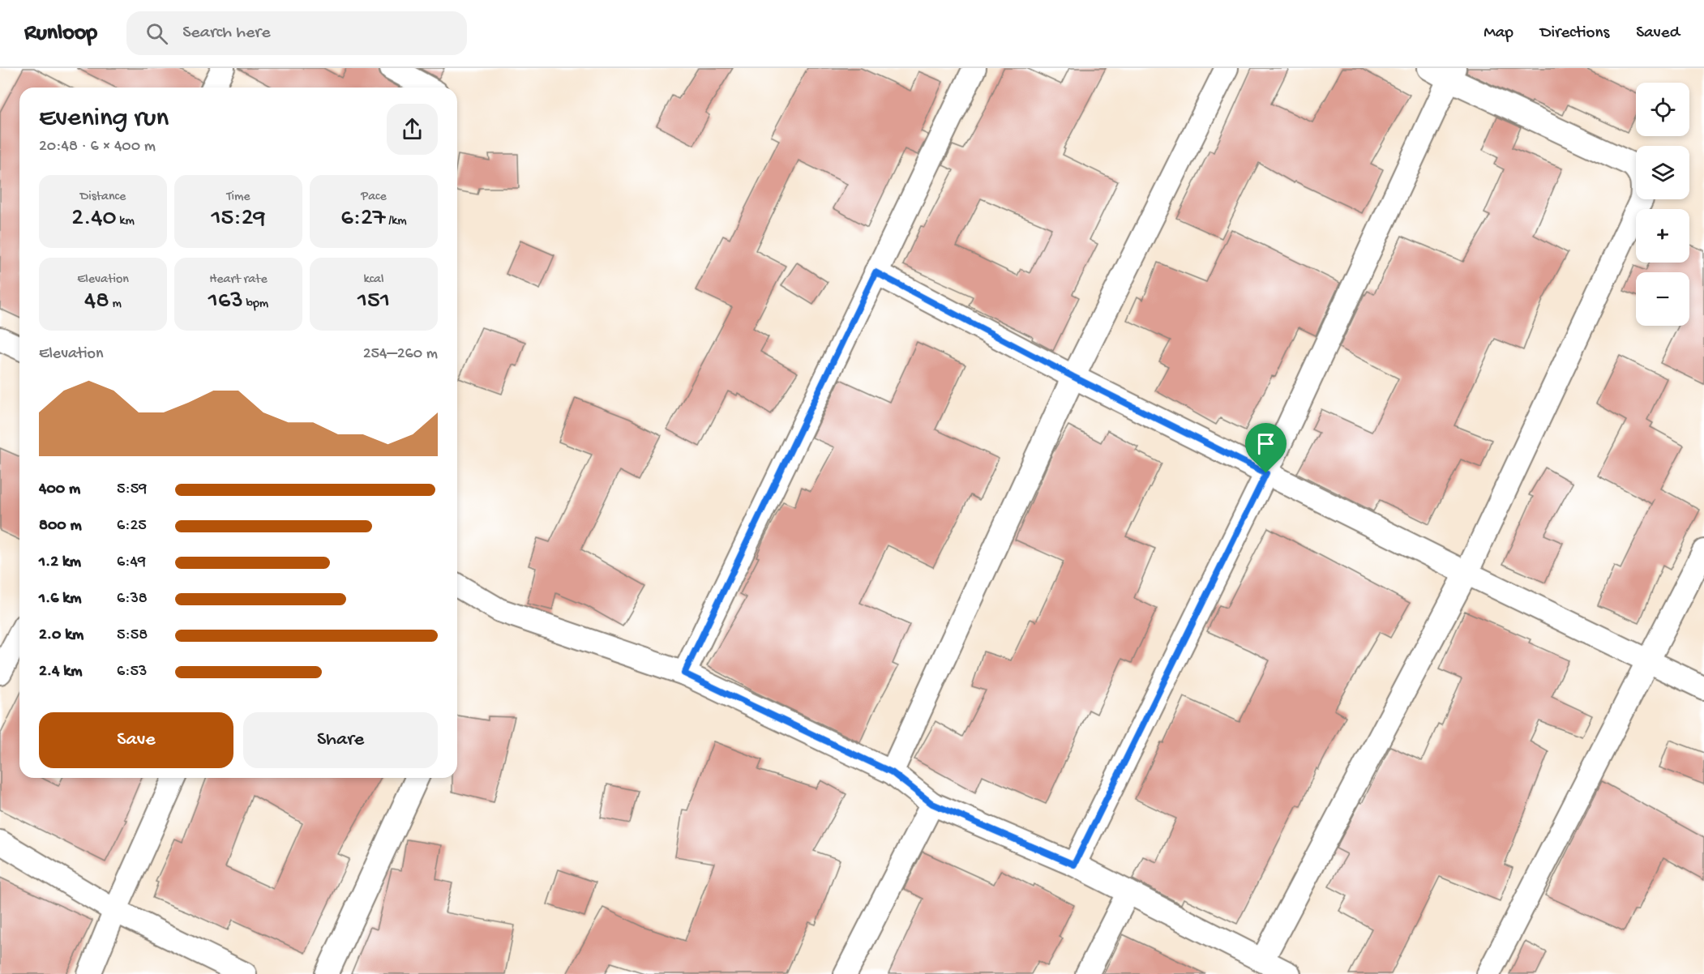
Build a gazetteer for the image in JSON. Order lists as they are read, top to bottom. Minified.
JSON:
{"page":{"header":"Runloop","search":"Search here","nav":["Map","Directions","Saved"],"map_buttons":["+","−"],"heading":["Evening run","20:48 · 6 × 400 m"],"stats":[["Distance","2.40 km"],["Time","15:29"],["Pace","6:27 /km"],["Elevation","48 m"],["Heart rate","163 bpm"],["kcal","151"]],"chart":["Elevation","254–260 m"],"list":[{"name":"400 m","note":"5:59"},{"name":"800 m","note":"6:25"},{"name":"1.2 km","note":"6:49"},{"name":"1.6 km","note":"6:38"},{"name":"2.0 km","note":"5:58"},{"name":"2.4 km","note":"6:53"}],"buttons":["Save","Share"]}}
